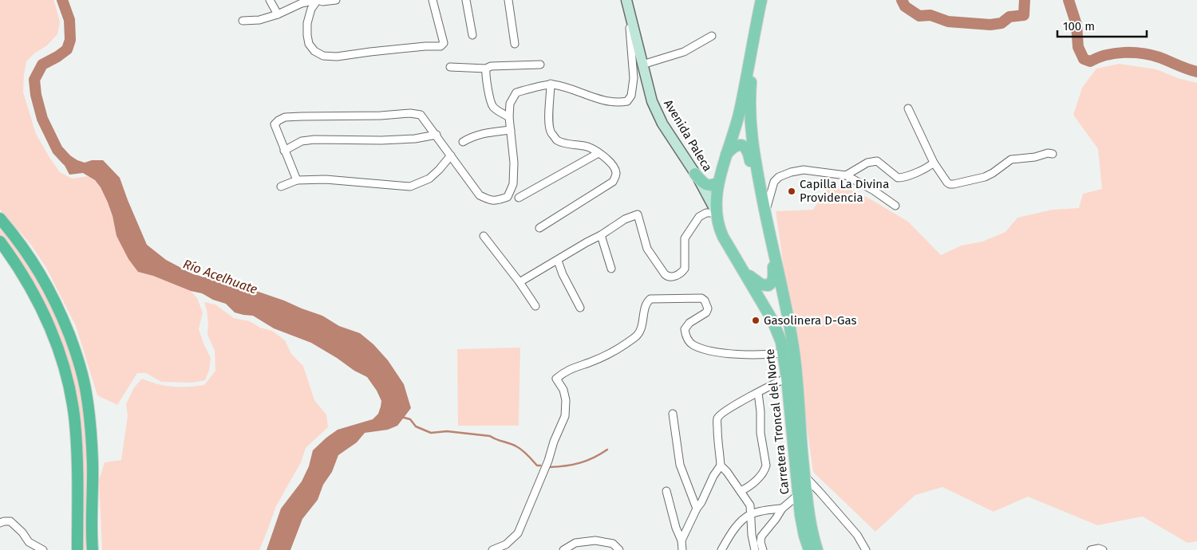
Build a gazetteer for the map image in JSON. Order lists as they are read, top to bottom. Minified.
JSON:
{"streets":{"main road":["Avenida Paleca","Carretera Troncal del Norte"]},"crossings":[["Avenida Paleca","Carretera Troncal del Norte"]],"water":["Río Acelhuate"],"places":["Capilla La Divina Providencia","Gasolinera D-Gas"],"scale_bar":"100 m"}
